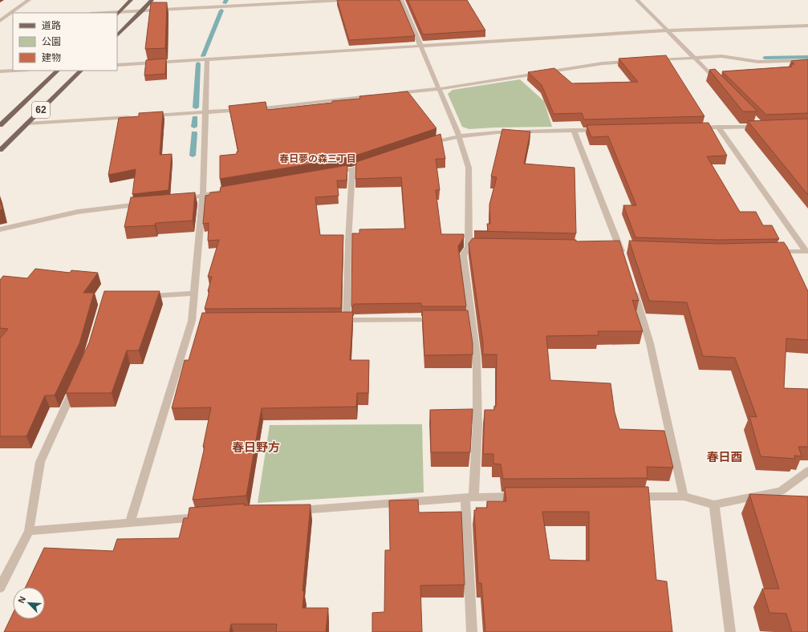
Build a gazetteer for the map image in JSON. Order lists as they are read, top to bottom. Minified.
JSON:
{"streets":{"main road":["62"]},"districts":["春日夢の森三丁目","春日野方","春日酉"],"legend":["道路","公園","建物"],"north":"top left"}
